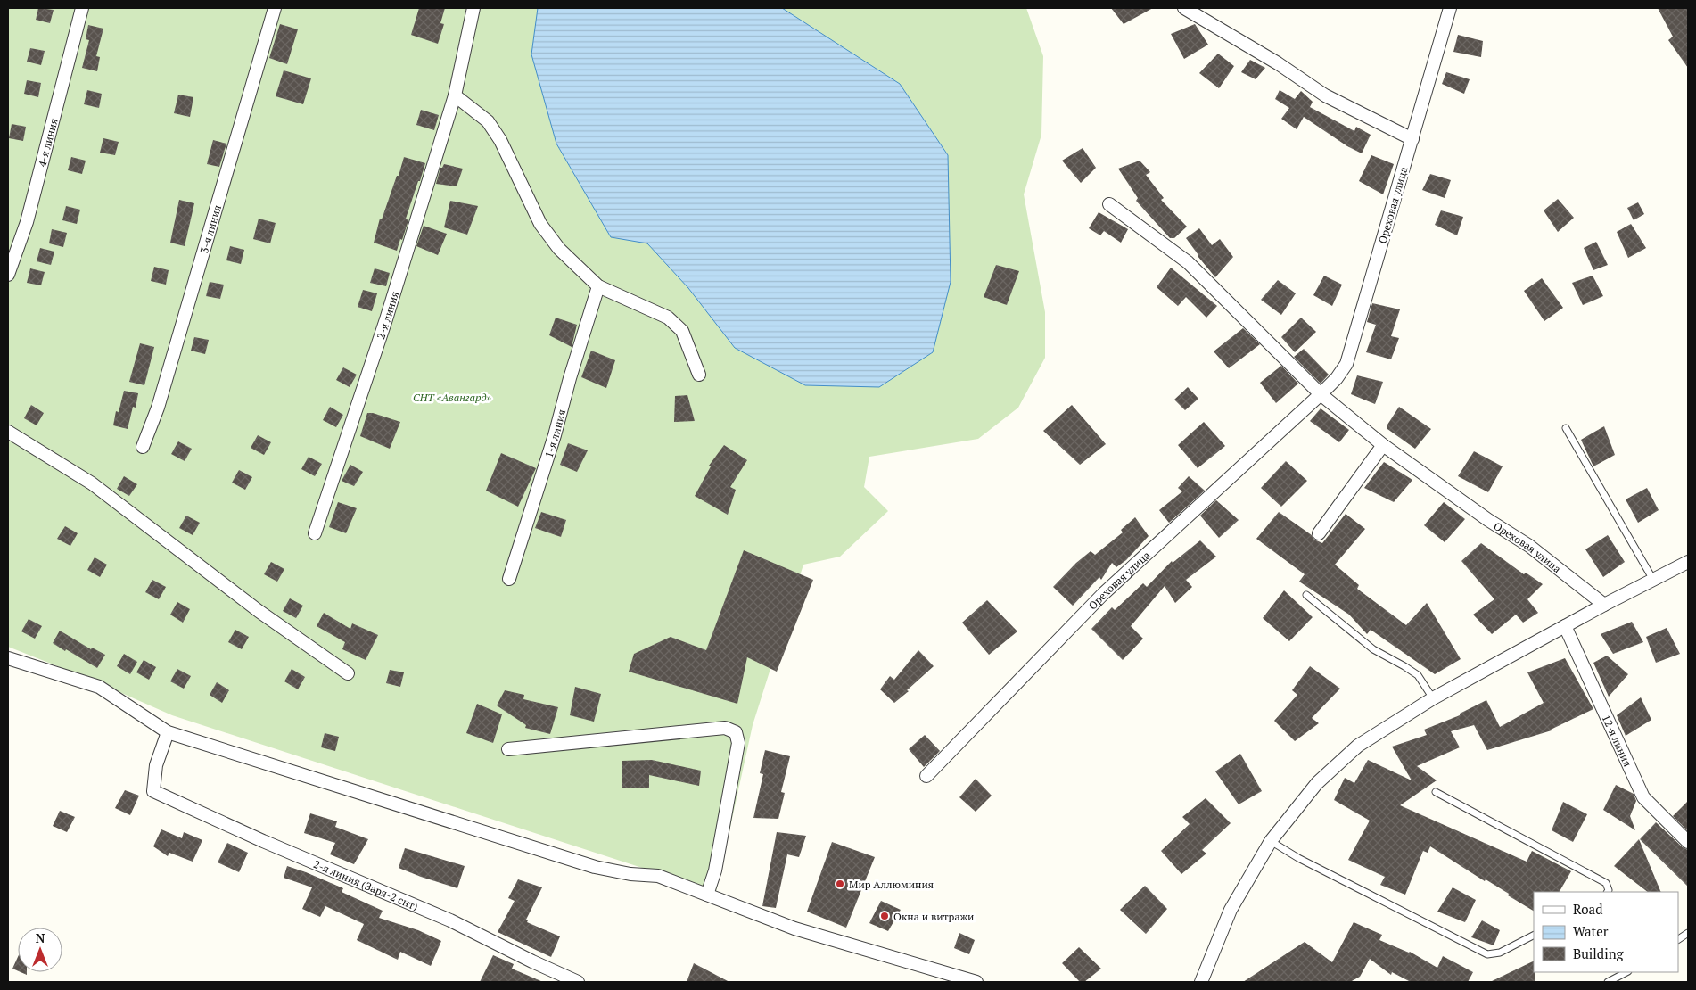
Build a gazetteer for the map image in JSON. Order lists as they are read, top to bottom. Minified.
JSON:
{"streets":{"street":["4-я линия","Ореховая улица","3-я линия","2-я линия","1-я линия","12-я линия","2-я линия (Заря-2 снт)"]},"parks":["СНТ «Авангард»"],"places":["Мир Аллюминия","Окна и витражи"],"legend":["Road","Water","Building"],"north":"top"}
